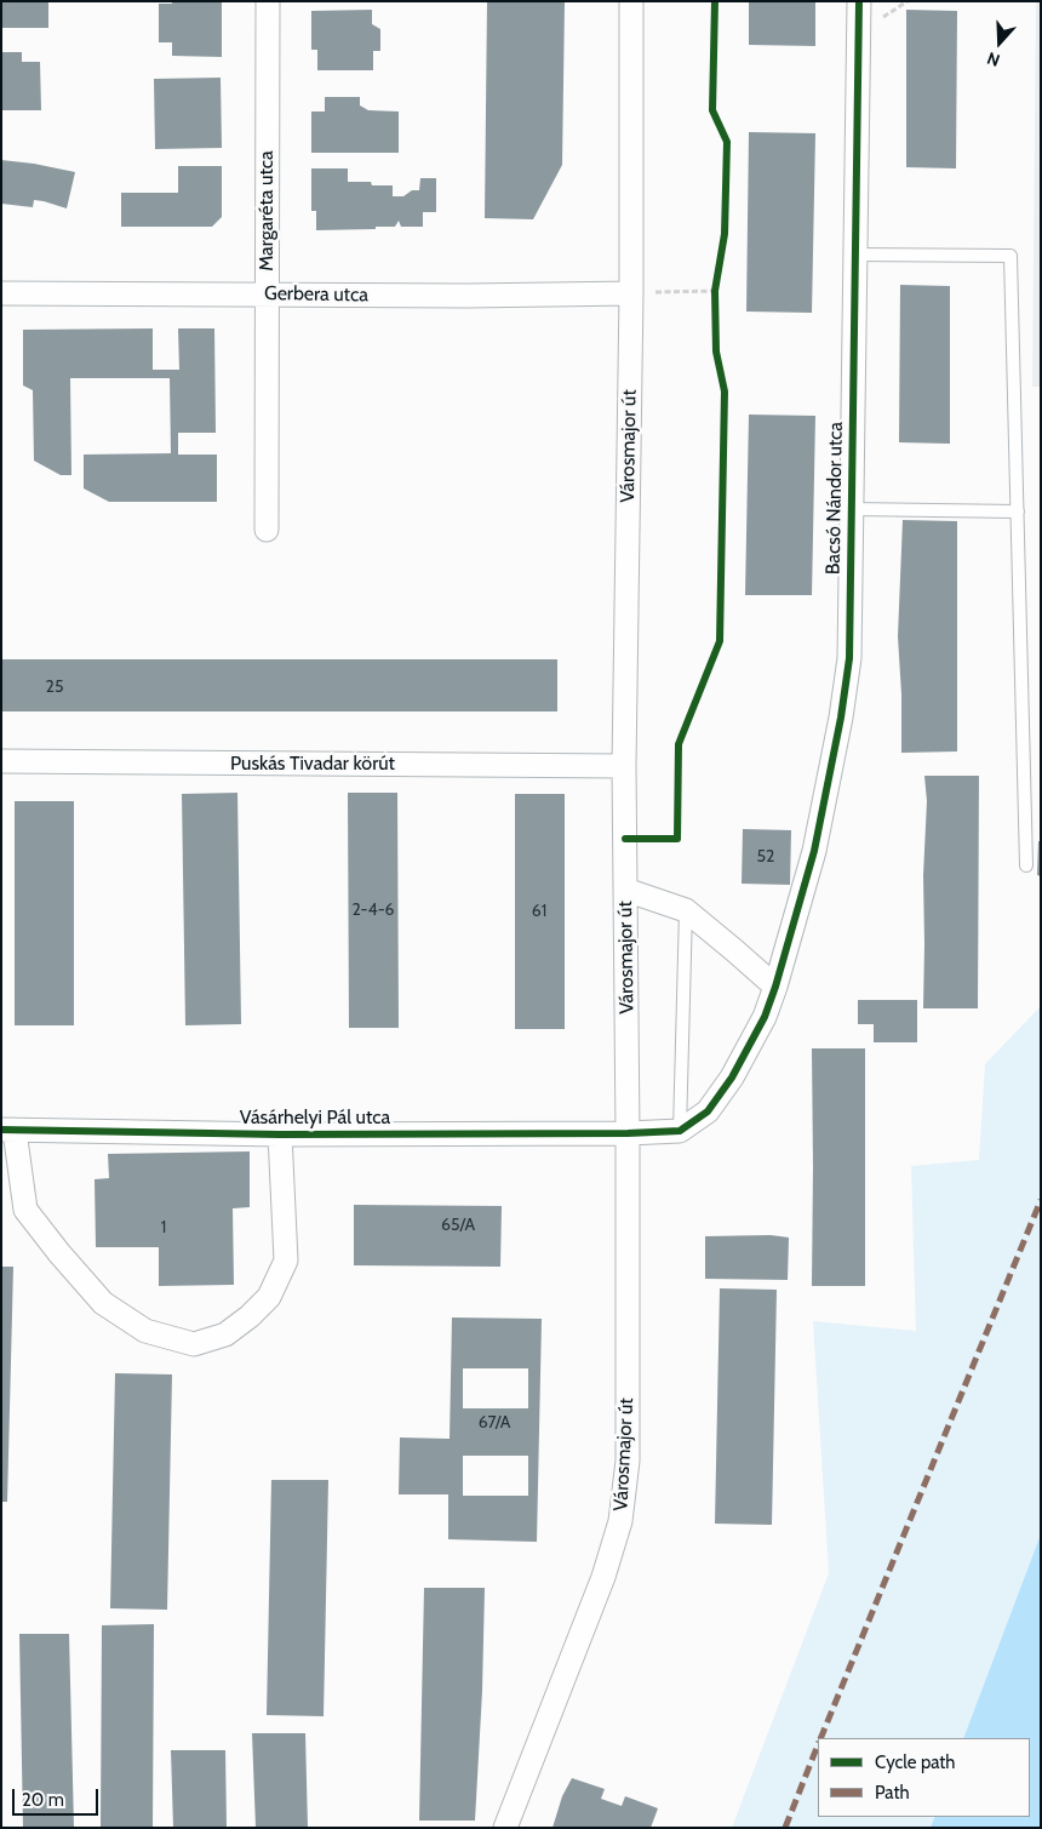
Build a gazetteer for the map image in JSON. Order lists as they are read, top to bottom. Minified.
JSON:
{"streets":{"street":["Margaréta utca","Gerbera utca","Városmajor út","Bacsó Nándor utca","Puskás Tivadar körút","Vásárhelyi Pál utca"]},"crossings":[["Margaréta utca","Gerbera utca"],["Gerbera utca","Városmajor út"],["Városmajor út","Bacsó Nándor utca"],["Városmajor út","Puskás Tivadar körút"],["Városmajor út","Vásárhelyi Pál utca"]],"house_numbers":["25","52","2-4-6","61","65/A","1","67/A"],"legend":["Cycle path","Path"],"scale_bar":"20 m","north":"bottom"}
